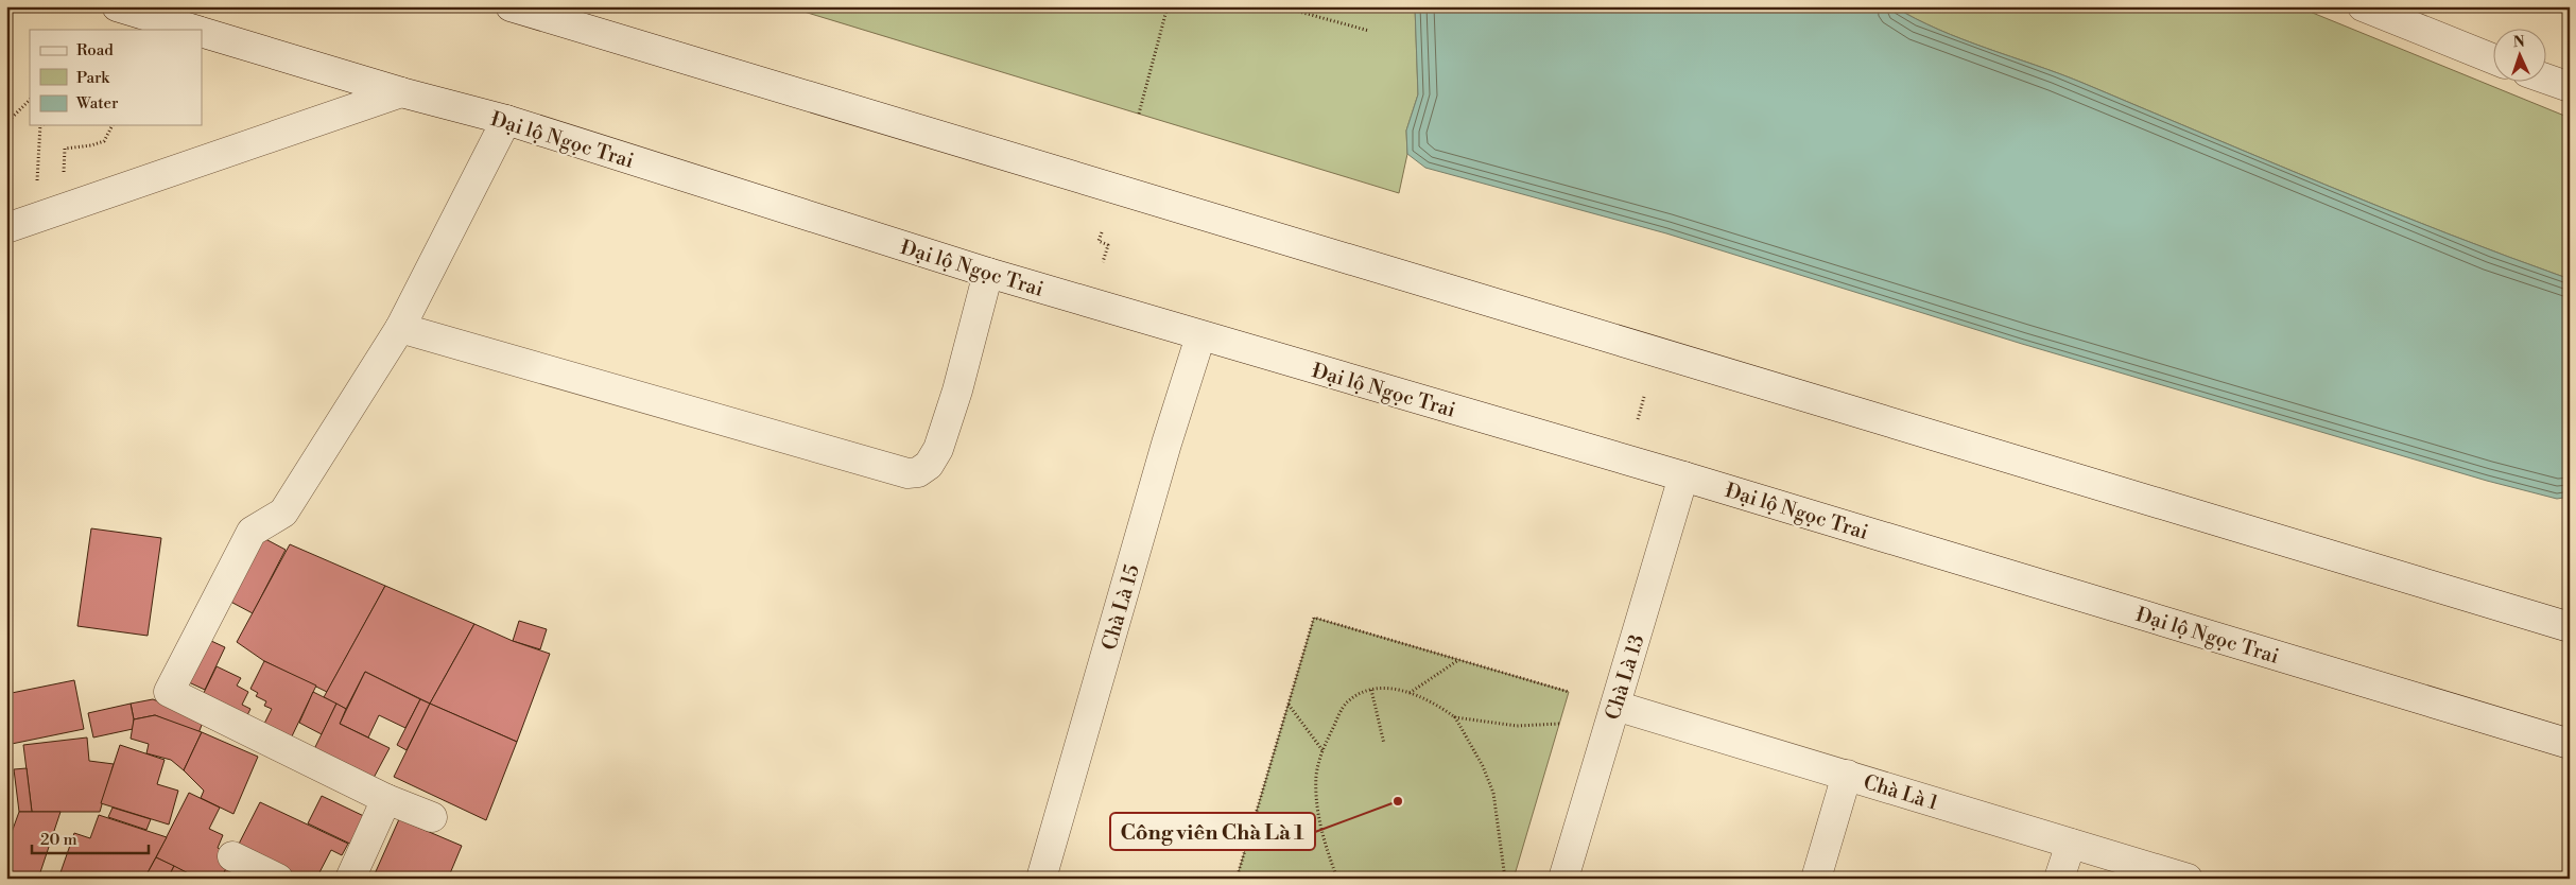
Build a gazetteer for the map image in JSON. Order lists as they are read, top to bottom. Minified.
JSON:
{"streets":{"main road":["Đại lộ Ngọc Trai","Chà Là 15","Chà Là 13","Chà Là 1"]},"crossings":[["Đại lộ Ngọc Trai","Chà Là 15"],["Đại lộ Ngọc Trai","Chà Là 13"],["Chà Là 13","Chà Là 1"]],"places":["Công viên Chà Là 1"],"legend":["Road","Park","Water"],"scale_bar":"20 m","north":"top"}
